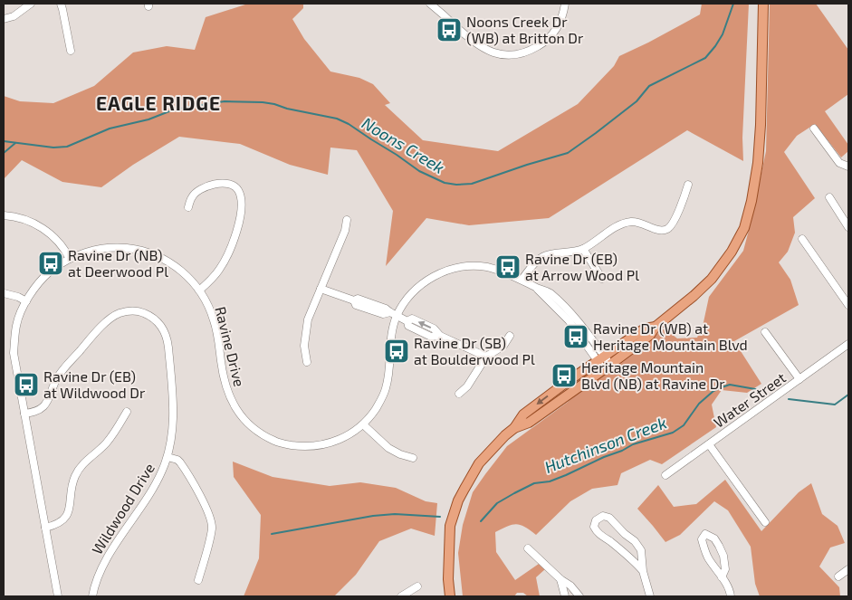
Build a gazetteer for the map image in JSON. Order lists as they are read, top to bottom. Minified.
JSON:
{"streets":{"street":["Ravine Drive","Water Street","Wildwood Drive"]},"crossings":[["Ravine Drive","Wildwood Drive"]],"districts":["EAGLE RIDGE"],"water":["Noons Creek","Hutchinson Creek"],"places":{"bus stop":["Noons Creek Dr (WB) at Britton Dr","Ravine Dr (NB) at Deerwood Pl","Ravine Dr (EB) at Arrow Wood Pl","Ravine Dr (WB) at Heritage Mountain Blvd","Ravine Dr (SB) at Boulderwood Pl","Heritage Mountain Blvd (NB) at Ravine Dr","Ravine Dr (EB) at Wildwood Dr"]}}
